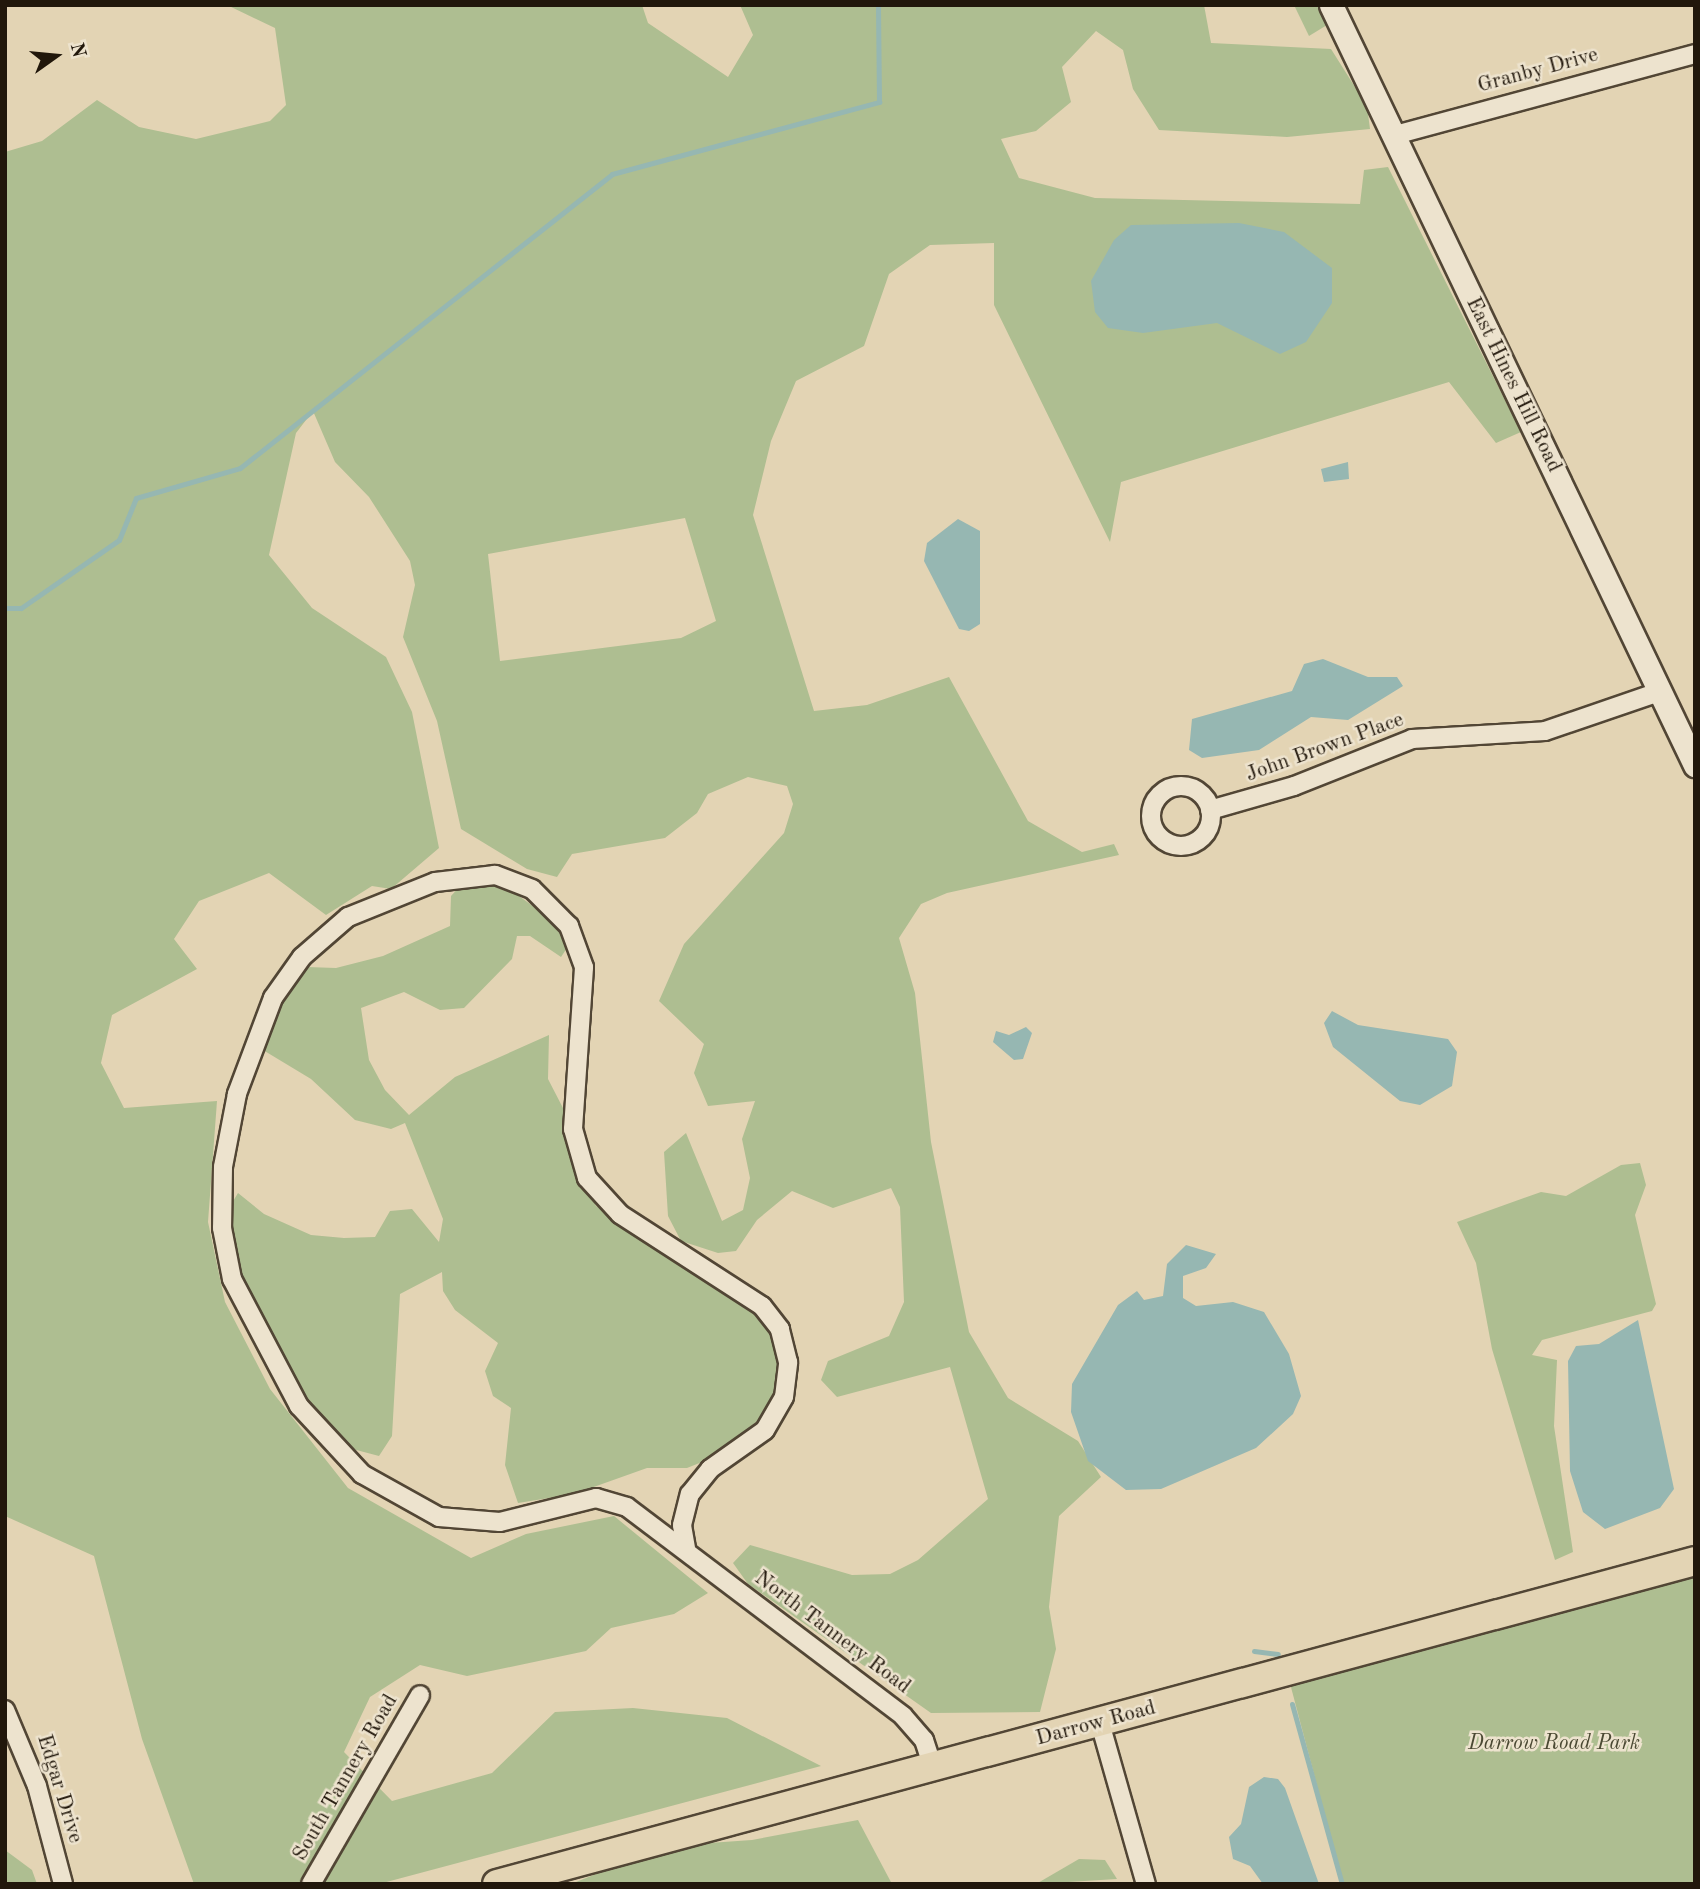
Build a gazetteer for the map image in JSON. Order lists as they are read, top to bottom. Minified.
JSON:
{"streets":{"main road":["Darrow Road"],"street":["Granby Drive","East Hines Hill Road","John Brown Place","North Tannery Road","South Tannery Road","Edgar Drive"]},"crossings":[["Granby Drive","East Hines Hill Road"],["East Hines Hill Road","John Brown Place"],["North Tannery Road","Darrow Road"]],"parks":["Darrow Road Park"],"north":"right"}
